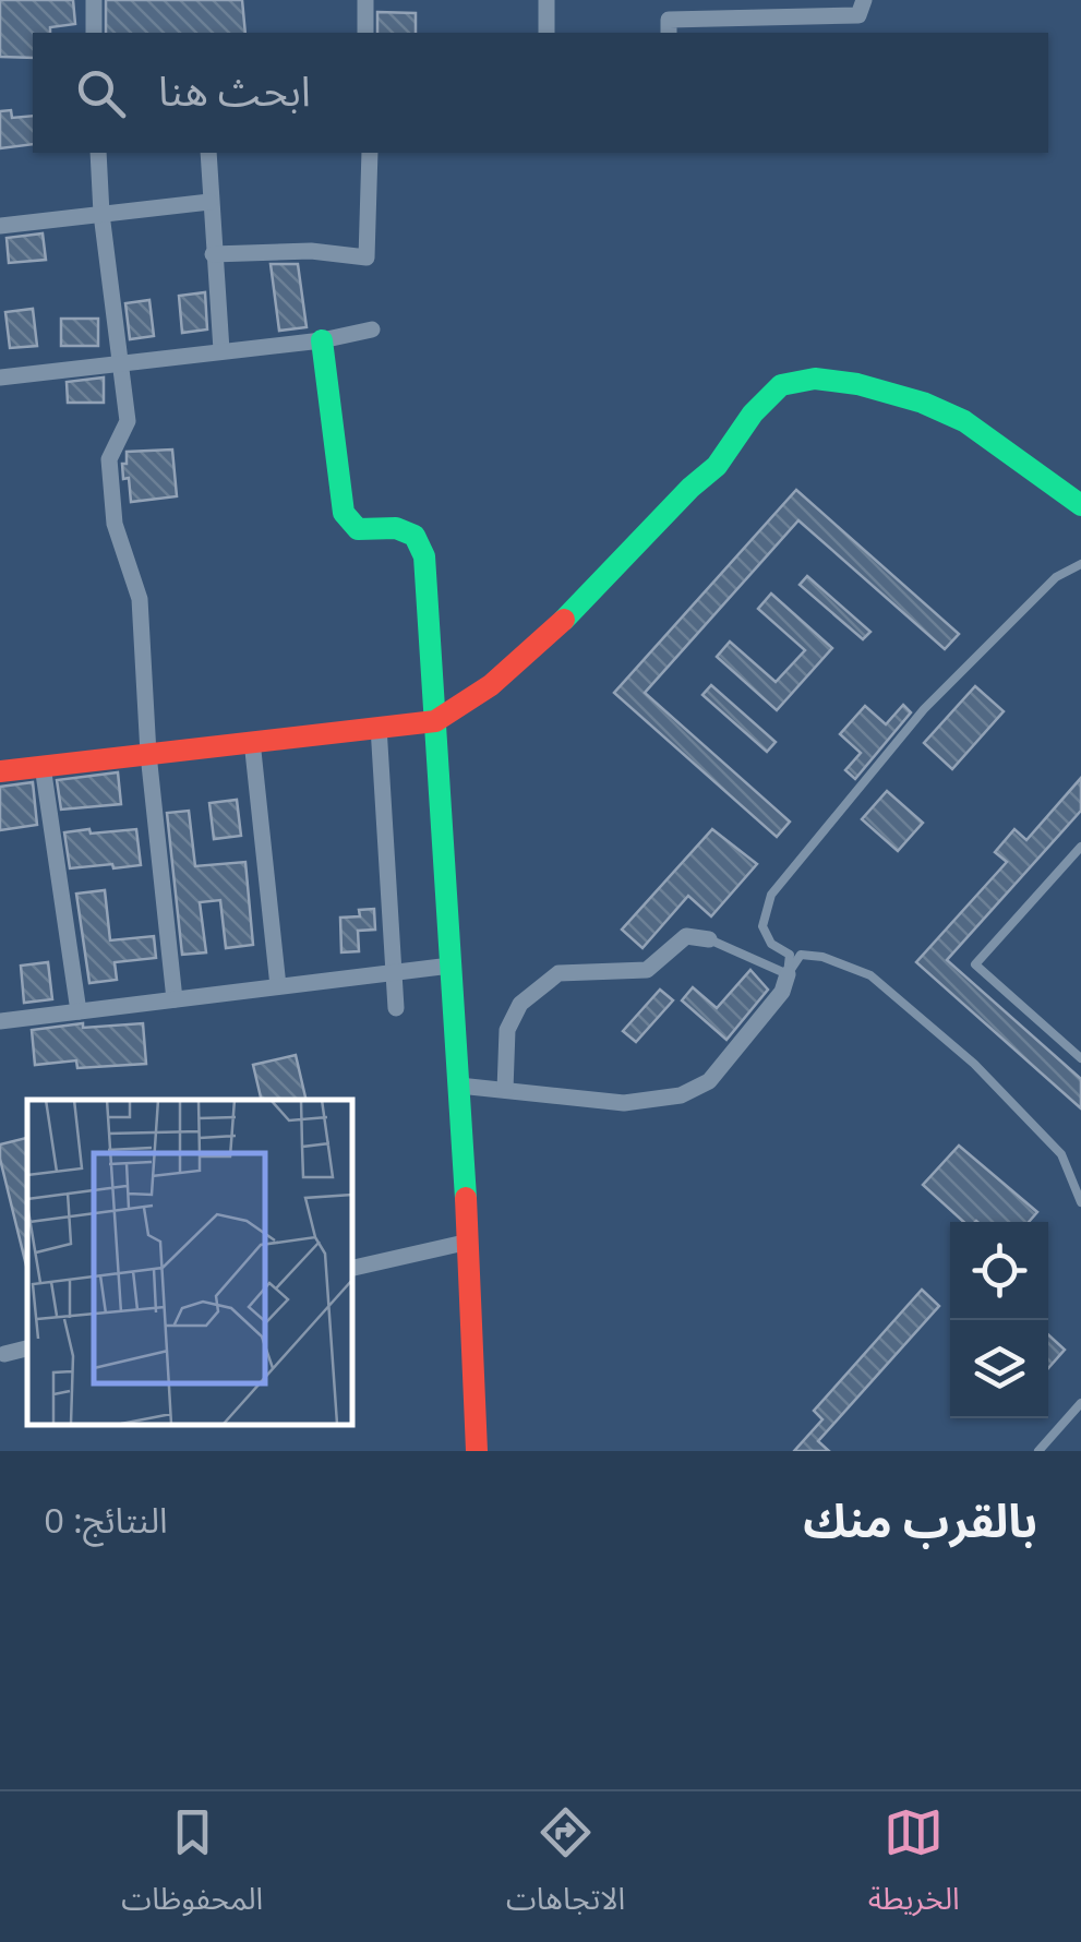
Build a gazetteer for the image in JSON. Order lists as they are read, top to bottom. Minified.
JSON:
{"page":{"search":"ابحث هنا","heading":["بالقرب منك","النتائج: 0"],"nav":["الخريطة","الاتجاهات","المحفوظات"]}}
